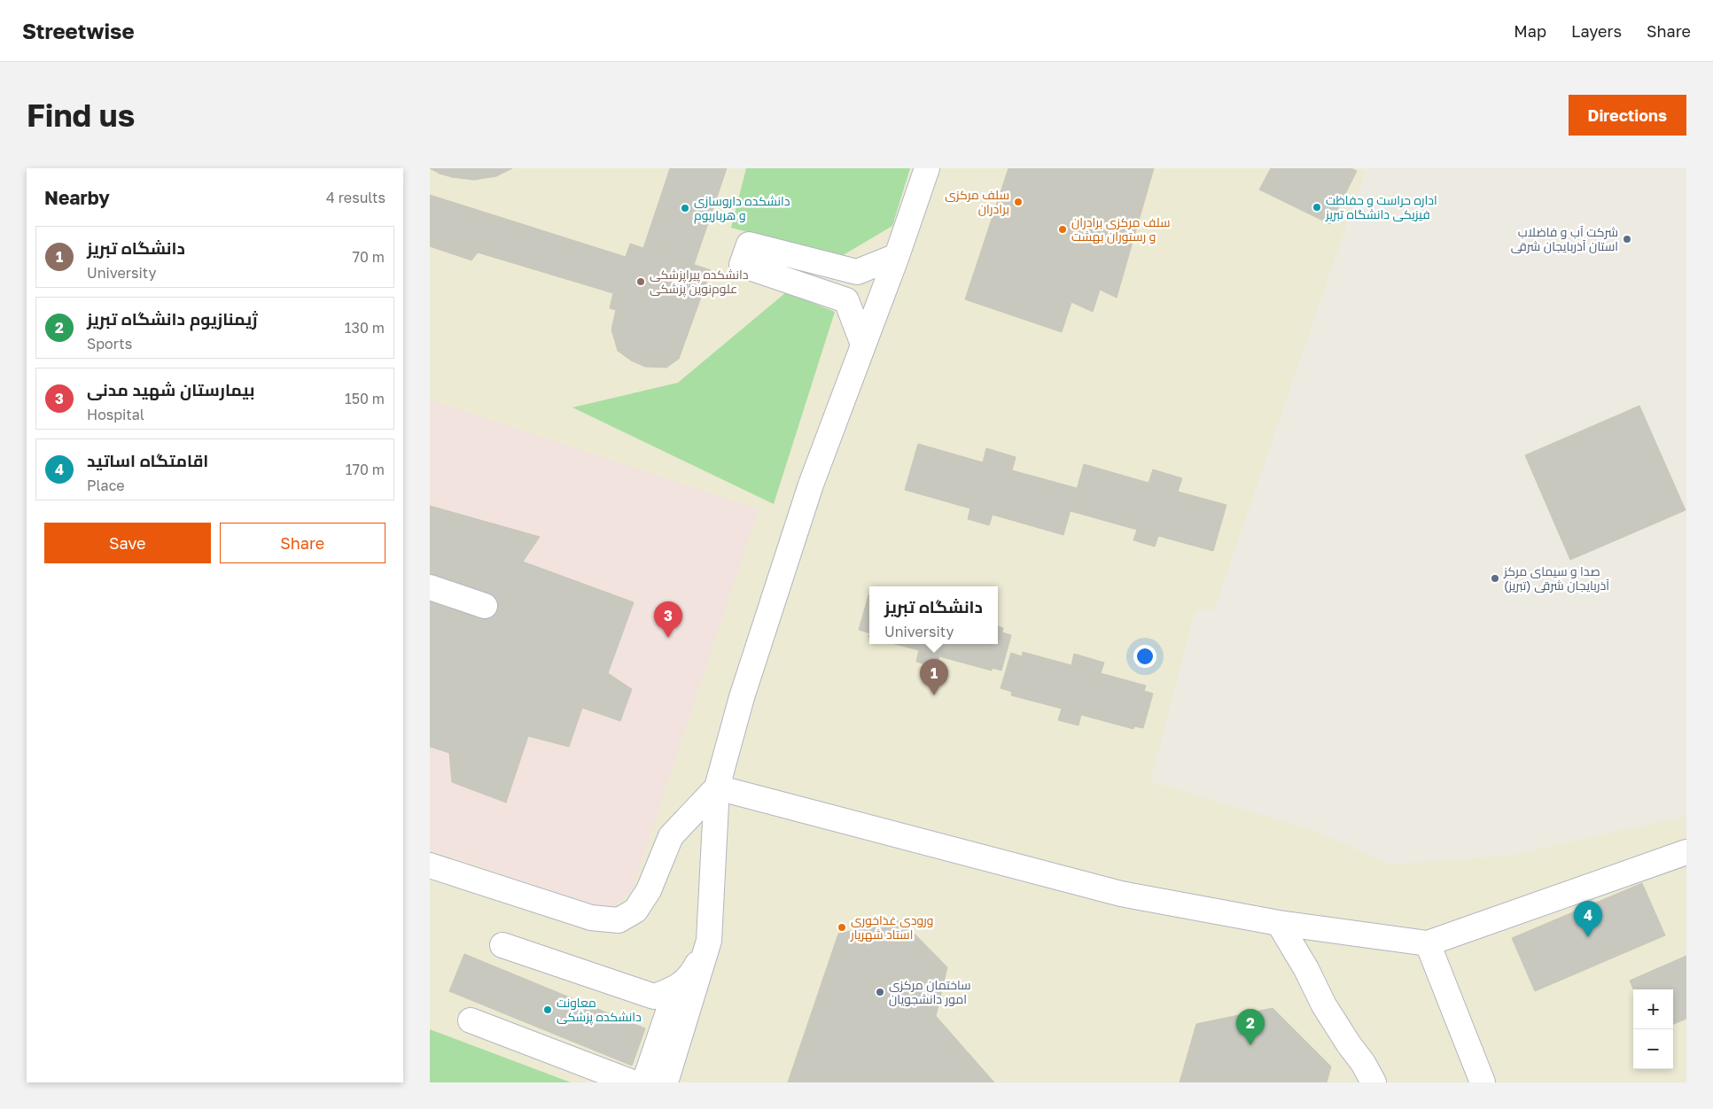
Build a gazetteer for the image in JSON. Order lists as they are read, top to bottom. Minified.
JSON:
{"places":["سلف مرکزی برادران","اداره حراست و حفاظت فیزیکی دانشگاه تبریز","دانشکده داروسازی و هرباریوم","سلف مرکزی برادران و رستوران بهشت","شرکت آب و فاضلاب استان آذربایجان شرقی","دانشکده پیراپزشکی علوم‌نوین پزشکی","صدا و سیمای مرکز آذربایجان شرقی (تبریز)","ورودی غذاخوری استاد شهریار","ساختمان مرکزی امور دانشجویان","معاونت دانشکده پزشکی"],"page":{"header":"Streetwise","nav":["Map","Layers","Share"],"buttons":["Directions",["Save","Share"]],"title":"Find us","heading":["Nearby","4 results"],"list":[{"mark":"1","name":"دانشگاه تبریز","note":"University","value":"70 m"},{"mark":"2","name":"ژیمنازیوم دانشگاه تبریز","note":"Sports","value":"130 m"},{"mark":"3","name":"بیمارستان شهید مدنی","note":"Hospital","value":"150 m"},{"mark":"4","name":"اقامتگاه اساتید","note":"Place","value":"170 m"}],"popup":["دانشگاه تبریز","University"],"pins":["3","1","4","2"],"map_buttons":["+","−"]}}
